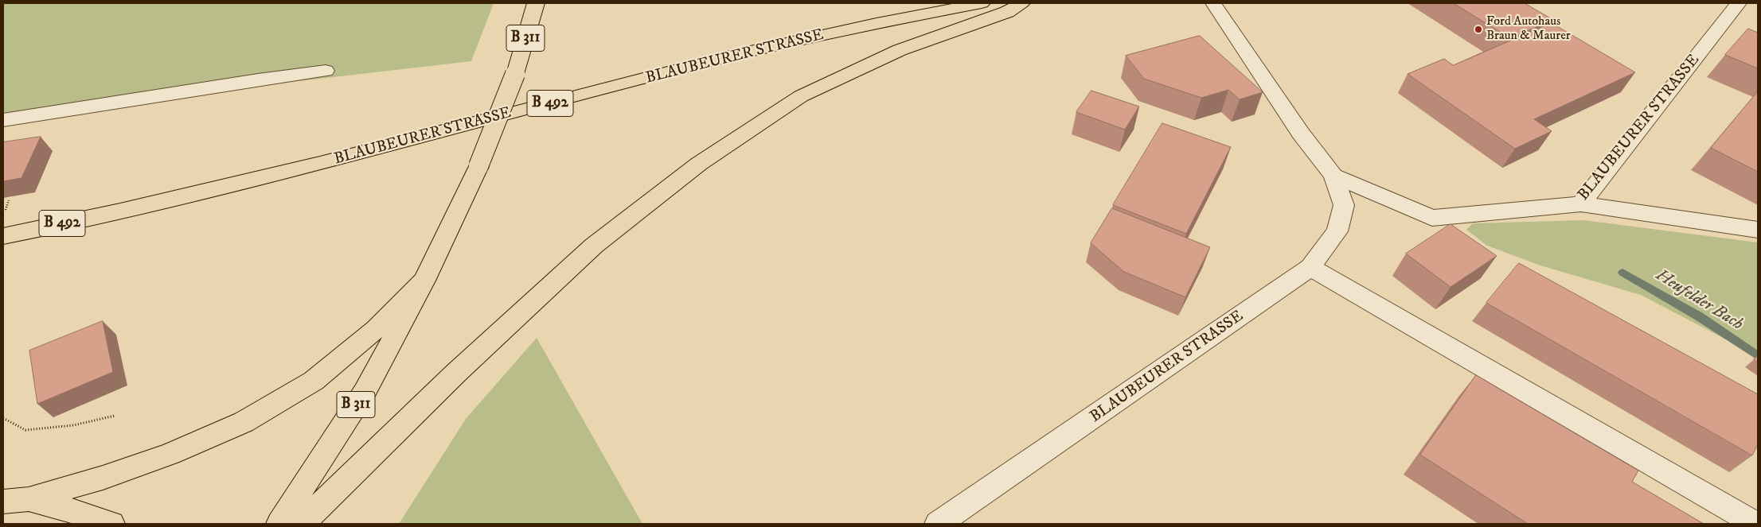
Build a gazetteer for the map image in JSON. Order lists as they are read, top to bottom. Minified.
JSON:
{"streets":{"main road":["B 311","BLAUBEURER STRASSE","B 492"]},"water":["Heufelder Bach"],"places":["Ford Autohaus Braun & Maurer"]}
